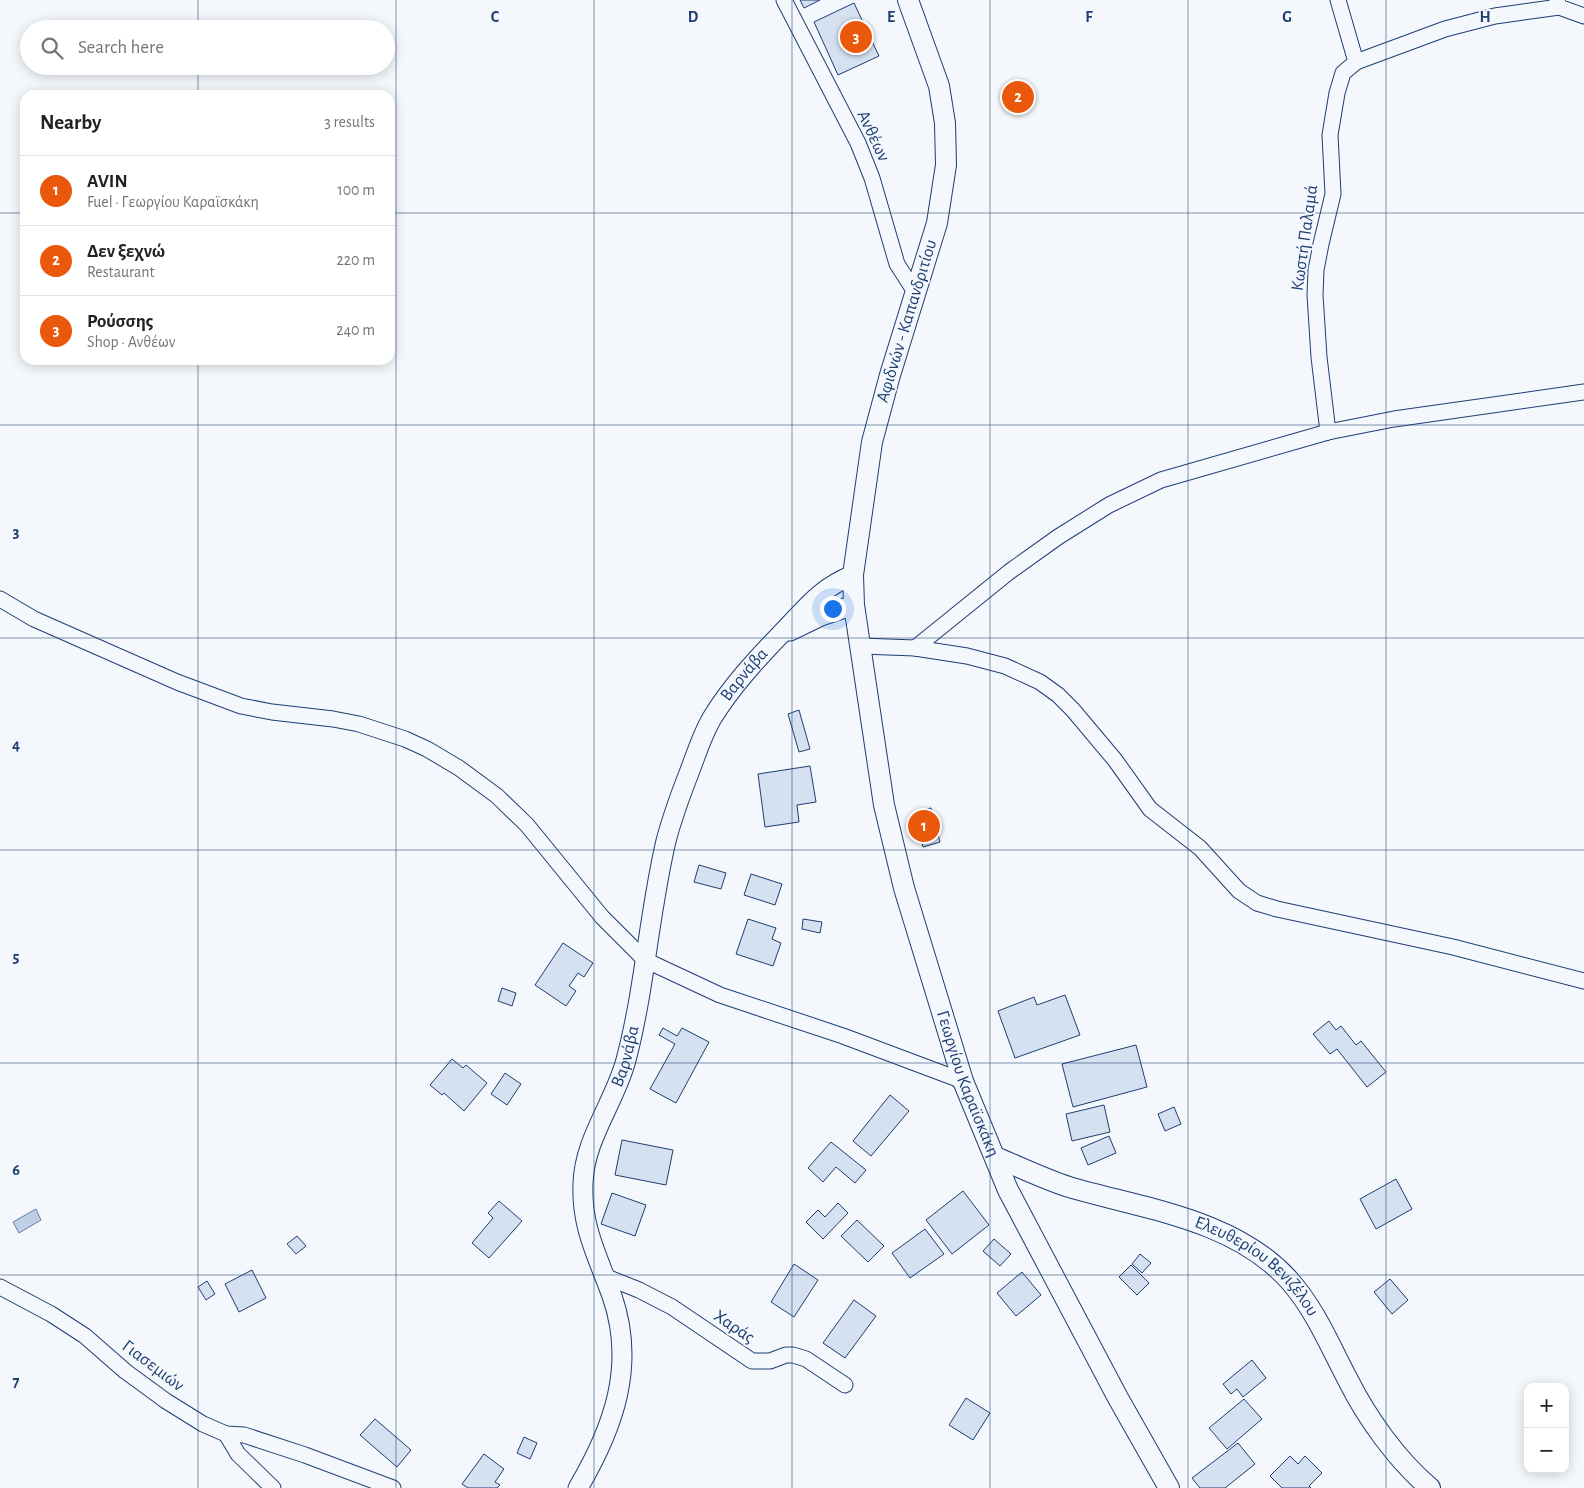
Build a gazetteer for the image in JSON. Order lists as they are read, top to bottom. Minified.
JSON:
{"streets":{"main road":["Αφιδνών - Καπανδριτίου","Γεωργίου Καραϊσκάκη","Ελευθερίου Βενιζέλου"],"street":["Ανθέων","Κωστή Παλαμά","Βαρνάβα","Χαράς","Γιασεμιών"]},"crossings":[["Ανθέων","Αφιδνών - Καπανδριτίου"],["Αφιδνών - Καπανδριτίου","Βαρνάβα"],["Αφιδνών - Καπανδριτίου","Γεωργίου Καραϊσκάκη"],["Βαρνάβα","Χαράς"],["Γεωργίου Καραϊσκάκη","Ελευθερίου Βενιζέλου"]],"page":{"pins":["3","2","1"],"search":"Search here","heading":["Nearby","3 results"],"list":[{"mark":"1","name":"AVIN","note":"Fuel · Γεωργίου Καραϊσκάκη","value":"100 m"},{"mark":"2","name":"Δεν ξεχνώ","note":"Restaurant","value":"220 m"},{"mark":"3","name":"Ρούσσης","note":"Shop · Ανθέων","value":"240 m"}],"map_buttons":["+","−"]},"grid":{"columns":["C","D","E","F","G","H"],"rows":["3","4","5","6","7"]}}
